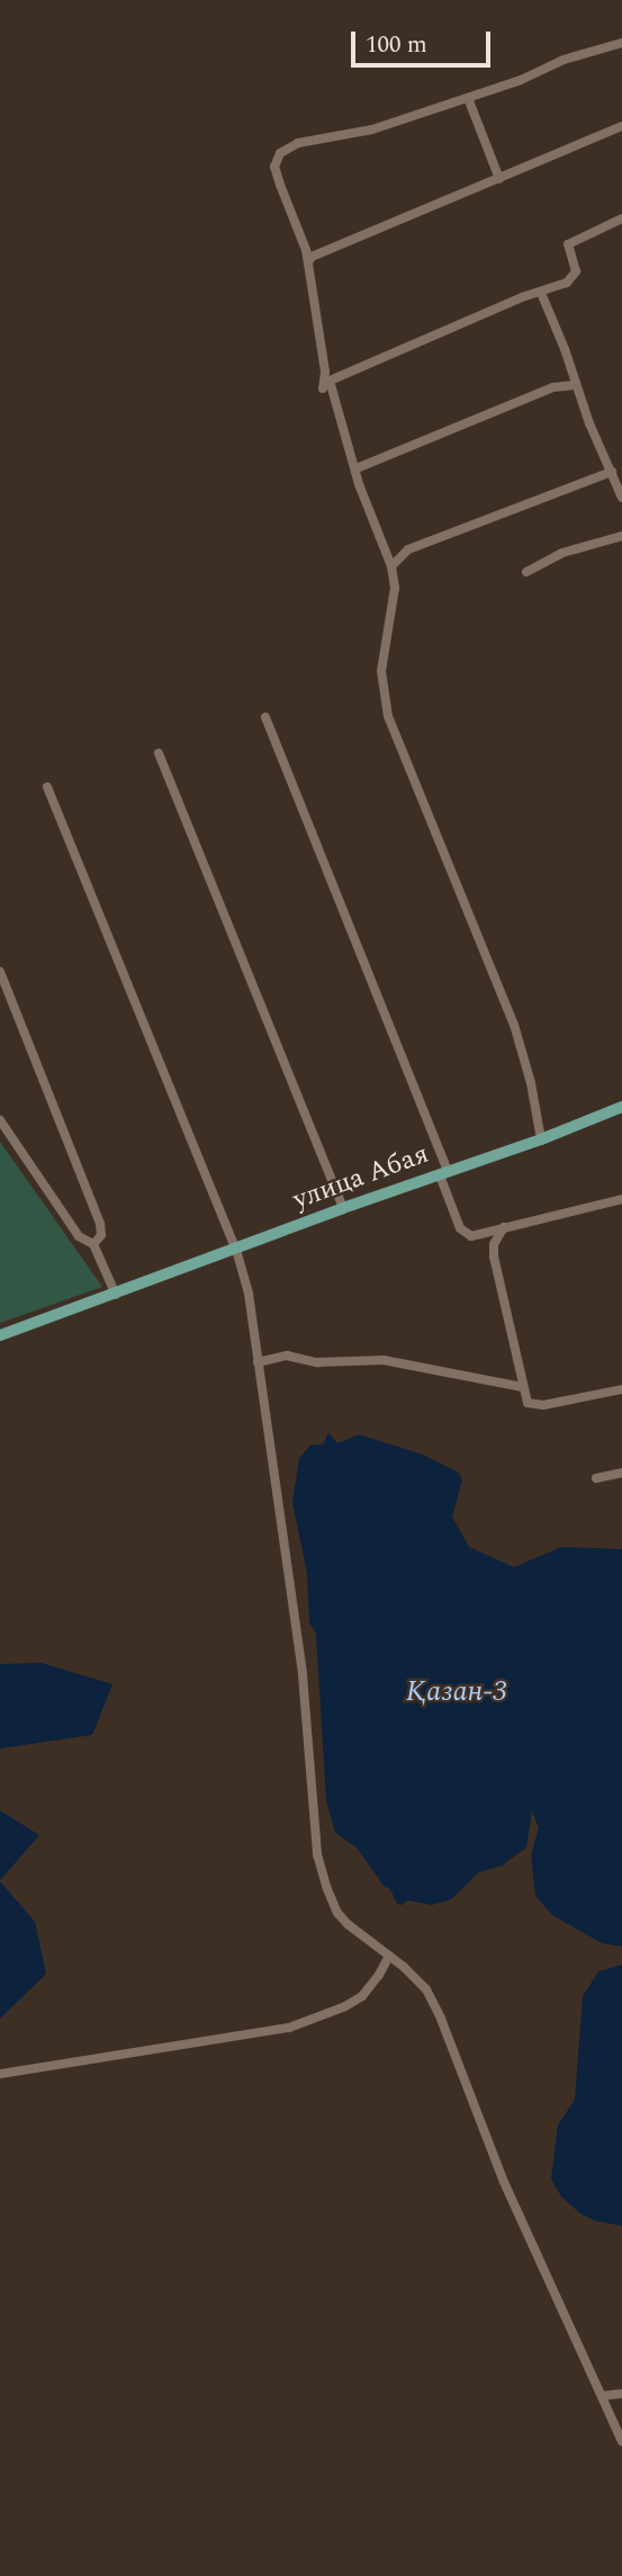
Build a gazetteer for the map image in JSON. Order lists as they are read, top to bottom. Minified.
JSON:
{"streets":{"main road":["улица Абая"]},"water":["Қазан-3"],"scale_bar":"100 m"}
